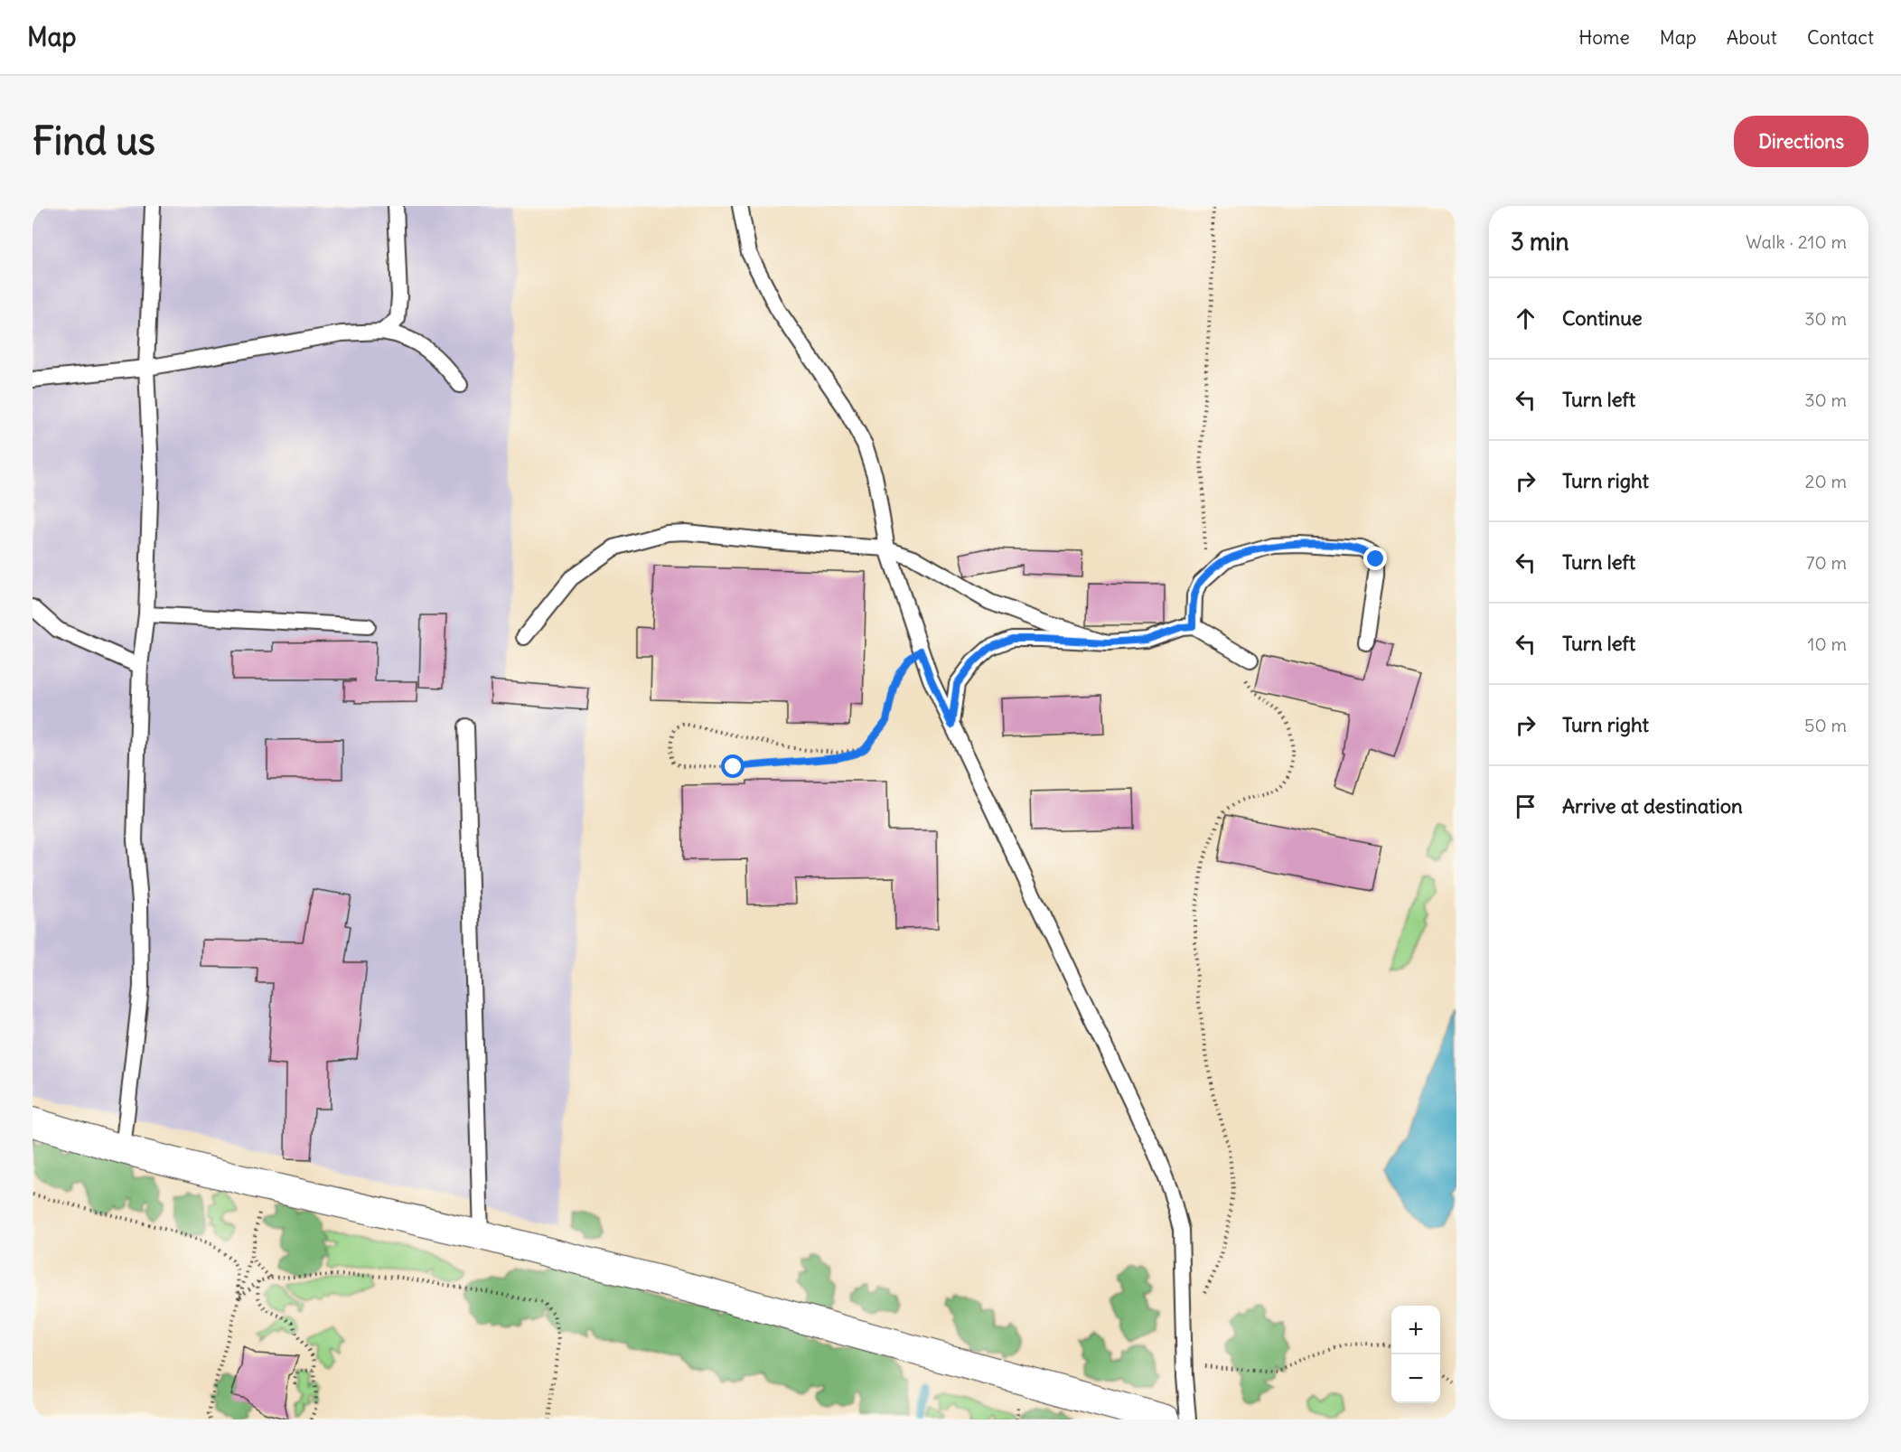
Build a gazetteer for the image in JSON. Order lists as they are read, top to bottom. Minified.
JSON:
{"page":{"header":"Map","nav":["Home","Map","About","Contact"],"buttons":"Directions","title":"Find us","heading":["3 min","Walk · 210 m"],"list":[["Continue","30 m"],["Turn left","30 m"],["Turn right","20 m"],["Turn left","70 m"],["Turn left","10 m"],["Turn right","50 m"],"Arrive at destination"],"map_buttons":["+","−"]}}
